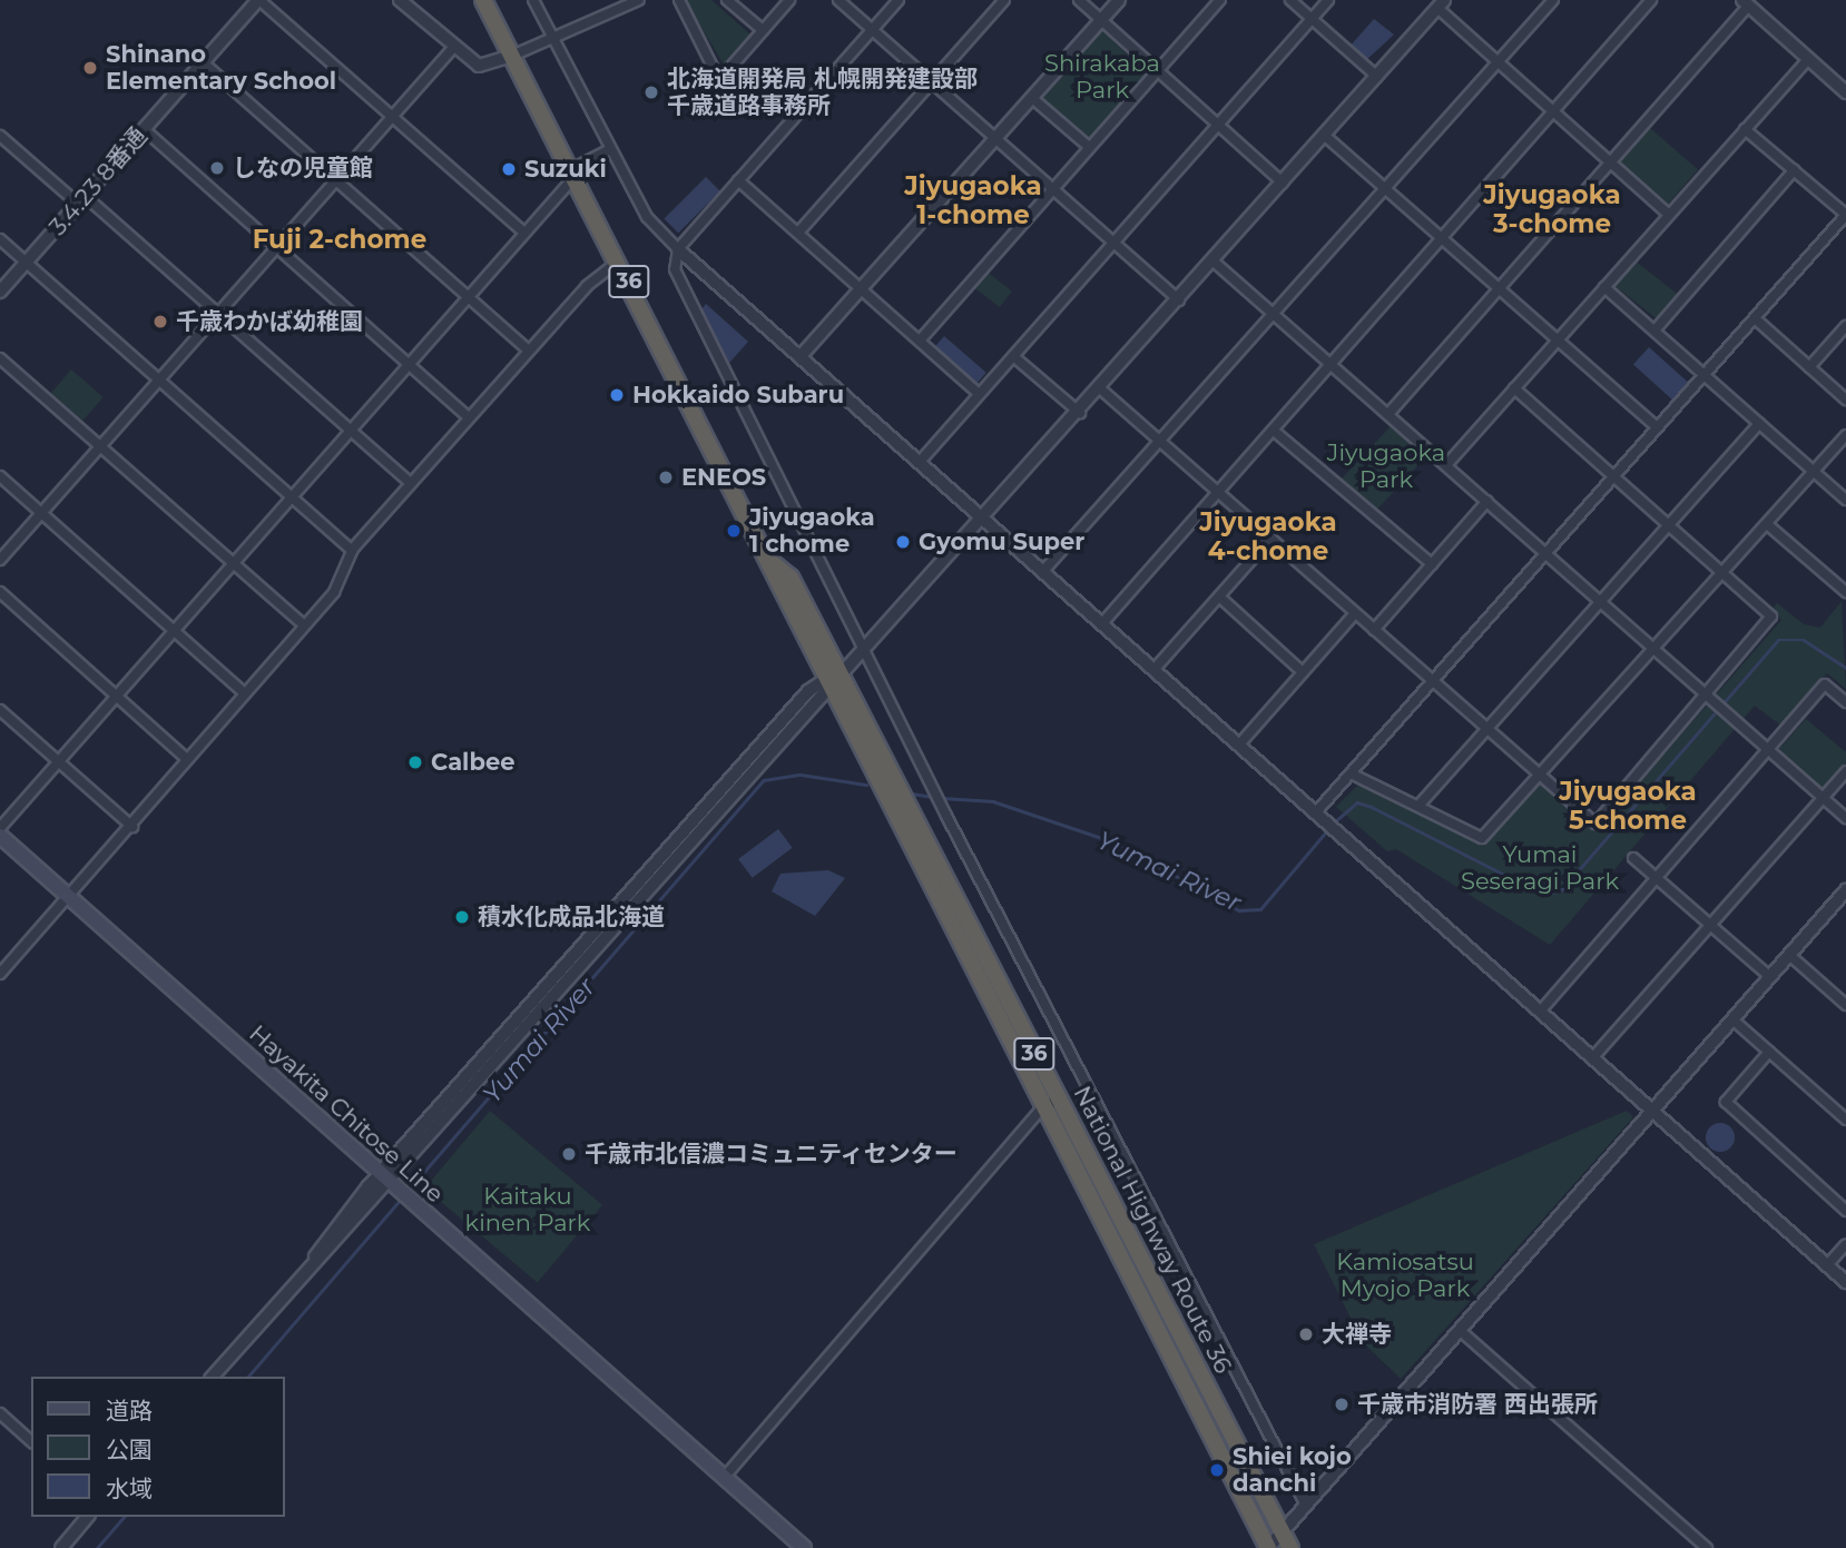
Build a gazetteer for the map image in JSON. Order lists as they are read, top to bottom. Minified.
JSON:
{"streets":{"highway":["36","National Highway Route 36"],"main road":["Hayakita Chitose Line"],"street":["3.4.23 8番通"]},"districts":["Jiyugaoka 1-chome","Jiyugaoka 3-chome","Fuji 2-chome","Jiyugaoka 4-chome","Jiyugaoka 5-chome"],"water":["Yumai River"],"parks":["Shirakaba Park","Jiyugaoka Park","Yumai Seseragi Park","Kaitaku kinen Park","Kamiosatsu Myojo Park"],"places":["Shinano Elementary School","北海道開発局 札幌開発建設部 千歳道路事務所","しなの児童館","Suzuki","千歳わかば幼稚園","Hokkaido Subaru","ENEOS","Jiyugaoka 1 chome","Gyomu Super","Calbee","積水化成品北海道","千歳市北信濃コミュニティセンター","大禅寺","千歳市消防署 西出張所","Shiei kojo danchi"],"legend":["道路","公園","水域"]}
